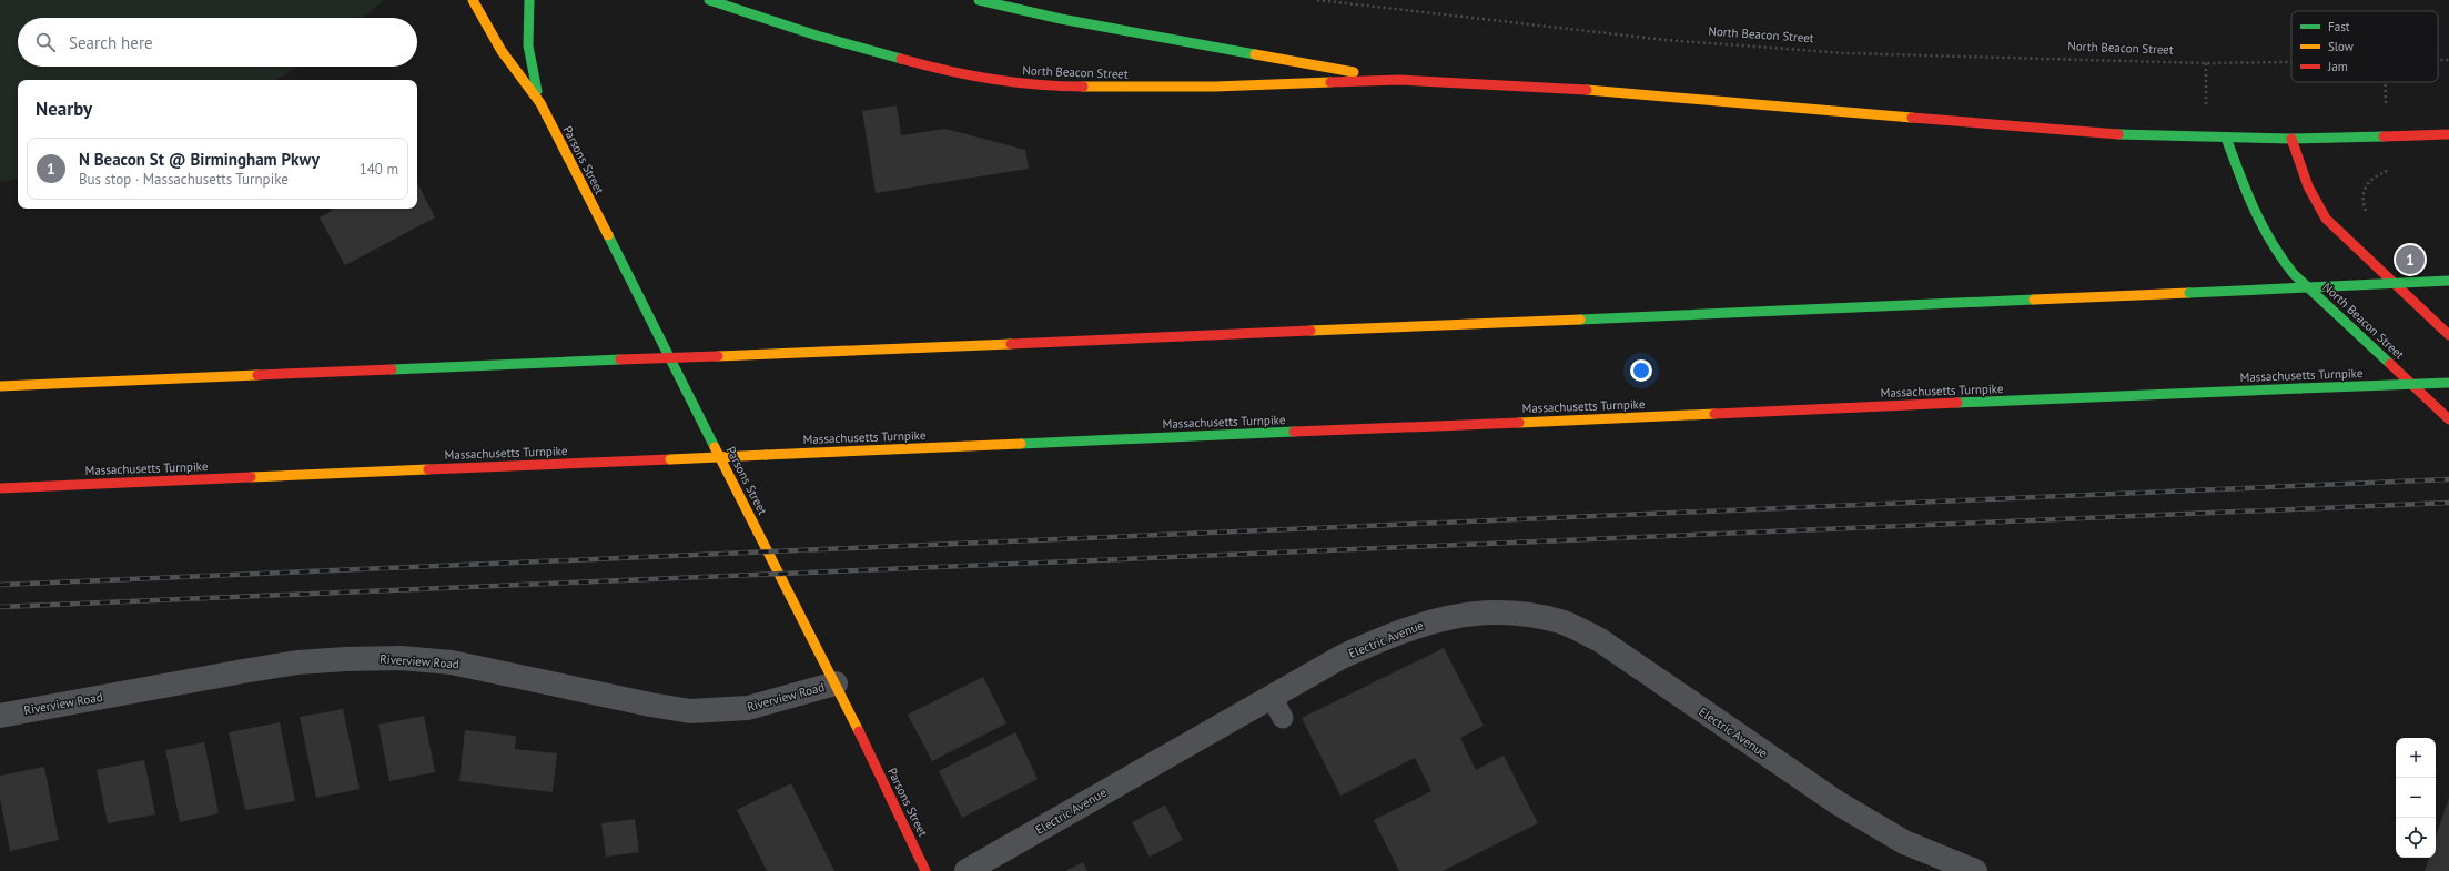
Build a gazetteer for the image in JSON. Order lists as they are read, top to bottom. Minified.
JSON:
{"streets":{"main road":["North Beacon Street","Parsons Street","Massachusetts Turnpike"],"street":["Electric Avenue","Riverview Road"]},"crossings":[["Parsons Street","Riverview Road"]],"legend":["Fast","Slow","Jam"],"page":{"search":"Search here","heading":"Nearby","list":[{"mark":"1","name":"N Beacon St @ Birmingham Pkwy","note":"Bus stop · Massachusetts Turnpike","value":"140 m"}],"pins":"1","map_buttons":["+","−"]}}
